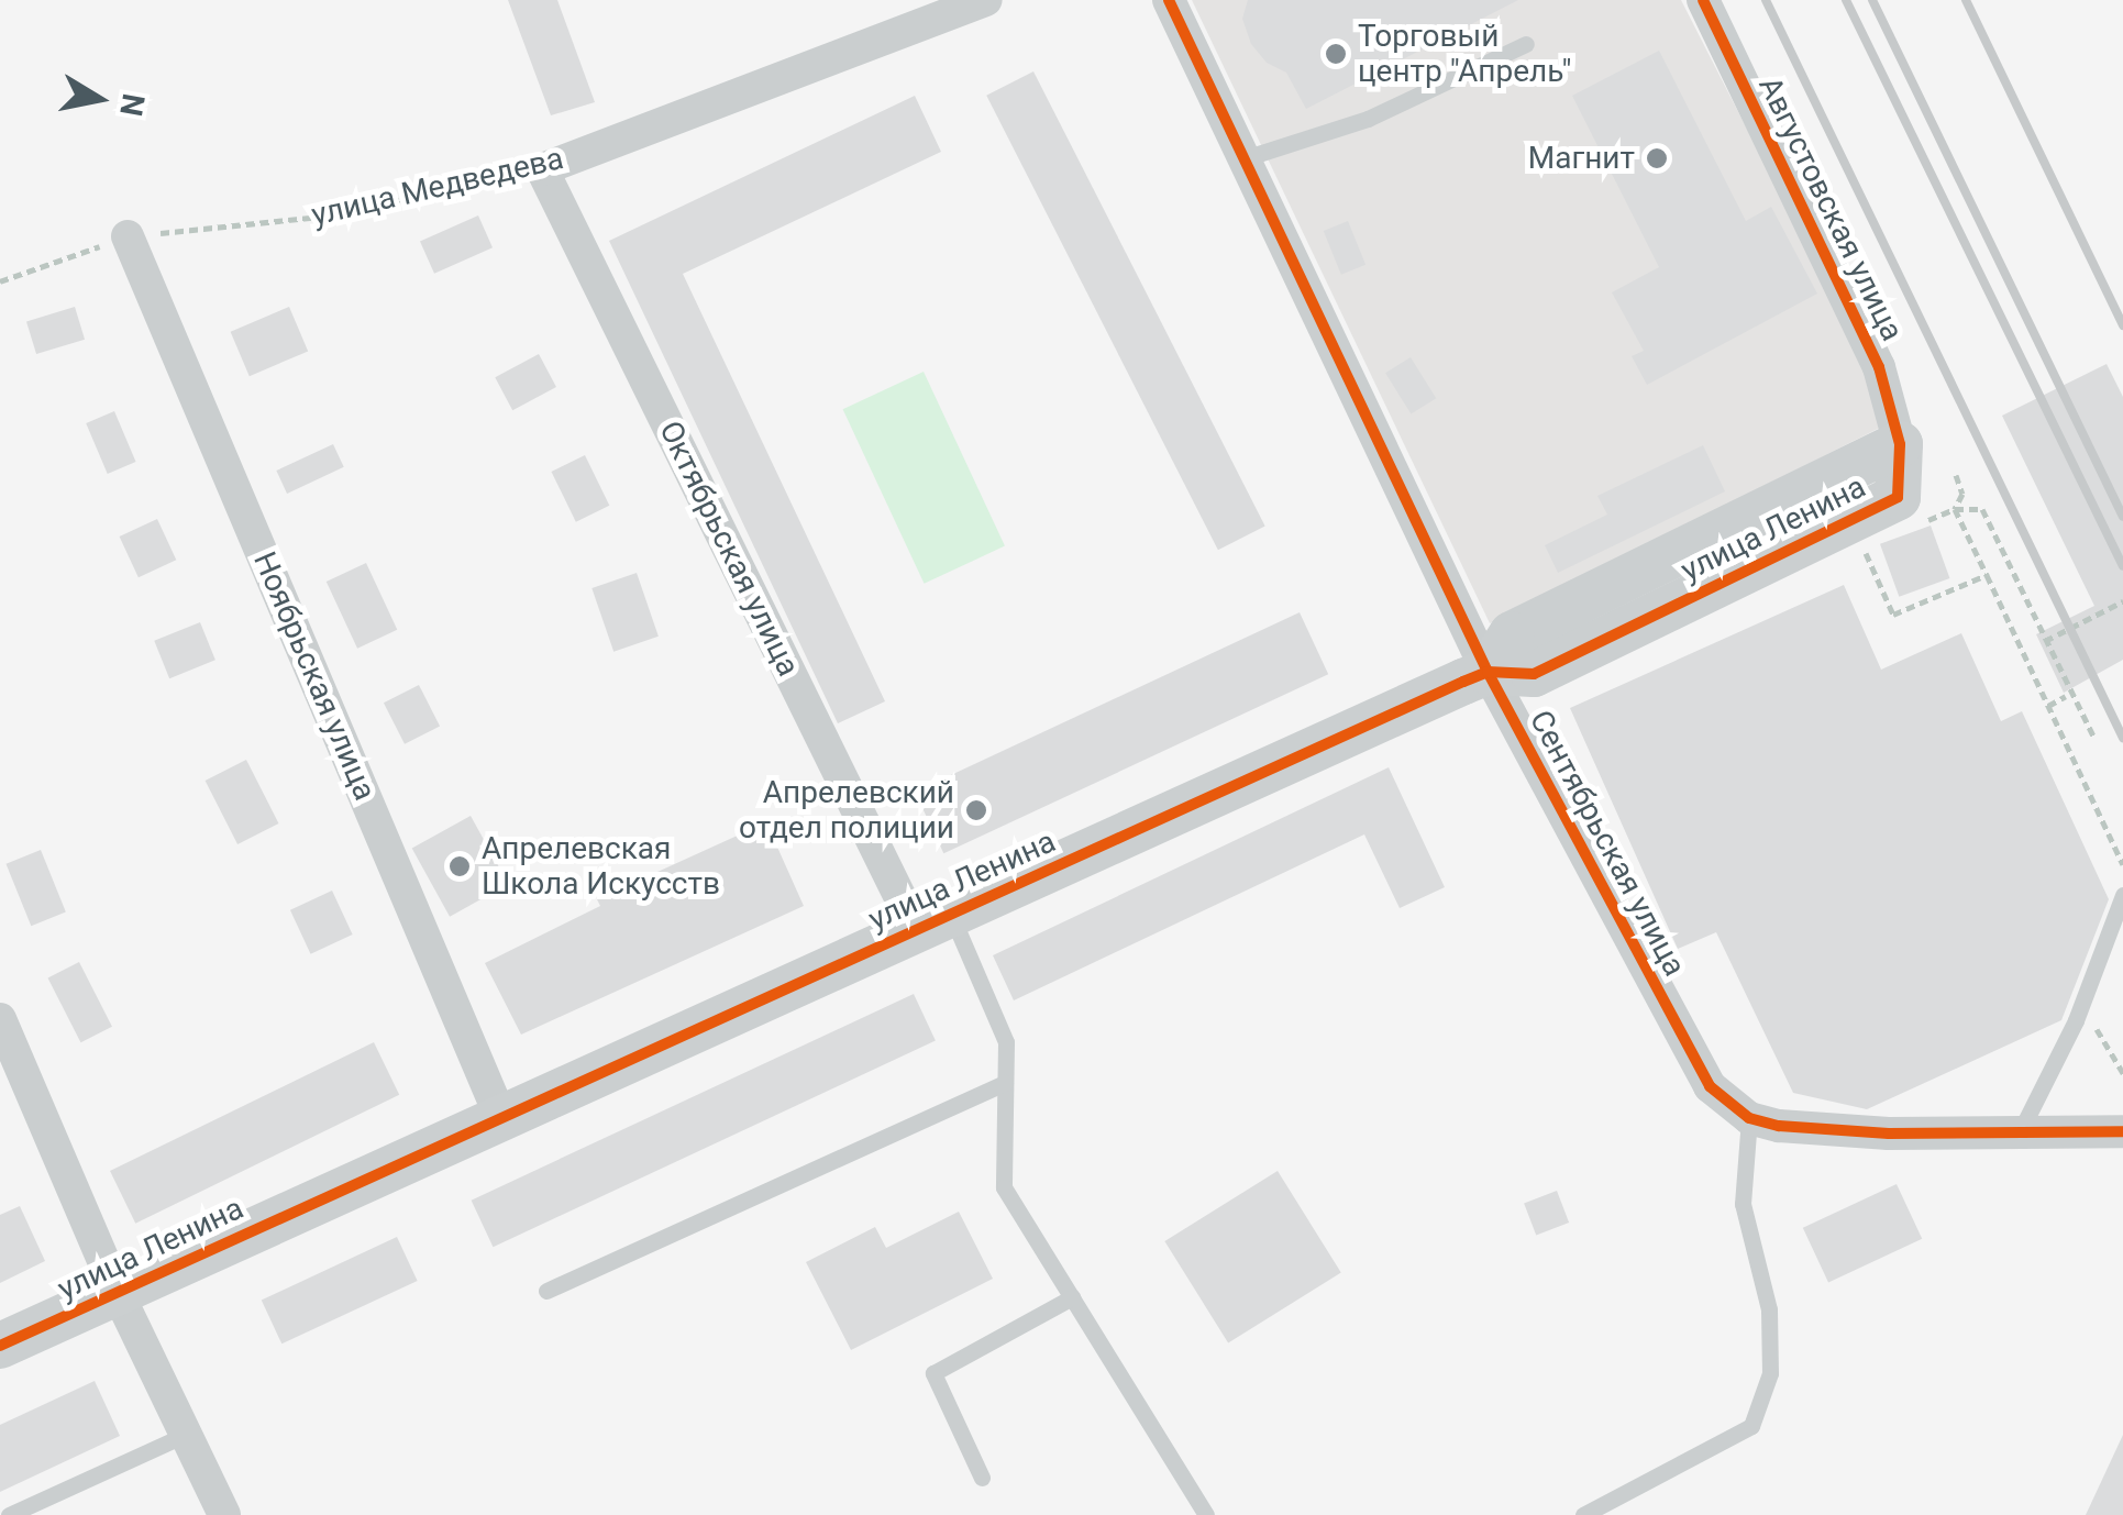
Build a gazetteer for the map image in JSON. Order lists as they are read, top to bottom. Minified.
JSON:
{"streets":{"street":["улица Медведева","Августовская улица","улица Ленина","Октябрьская улица","Ноябрьская улица","Сентябрьская улица"]},"crossings":[["улица Медведева","Октябрьская улица"],["улица Медведева","Ноябрьская улица"],["Августовская улица","улица Ленина"],["улица Ленина","Октябрьская улица"],["улица Ленина","Ноябрьская улица"],["улица Ленина","Сентябрьская улица"]],"places":["Торговый центр \"Апрель\"","Магнит","Апрелевский отдел полиции","Апрелевская Школа Искусств"],"north":"right"}
